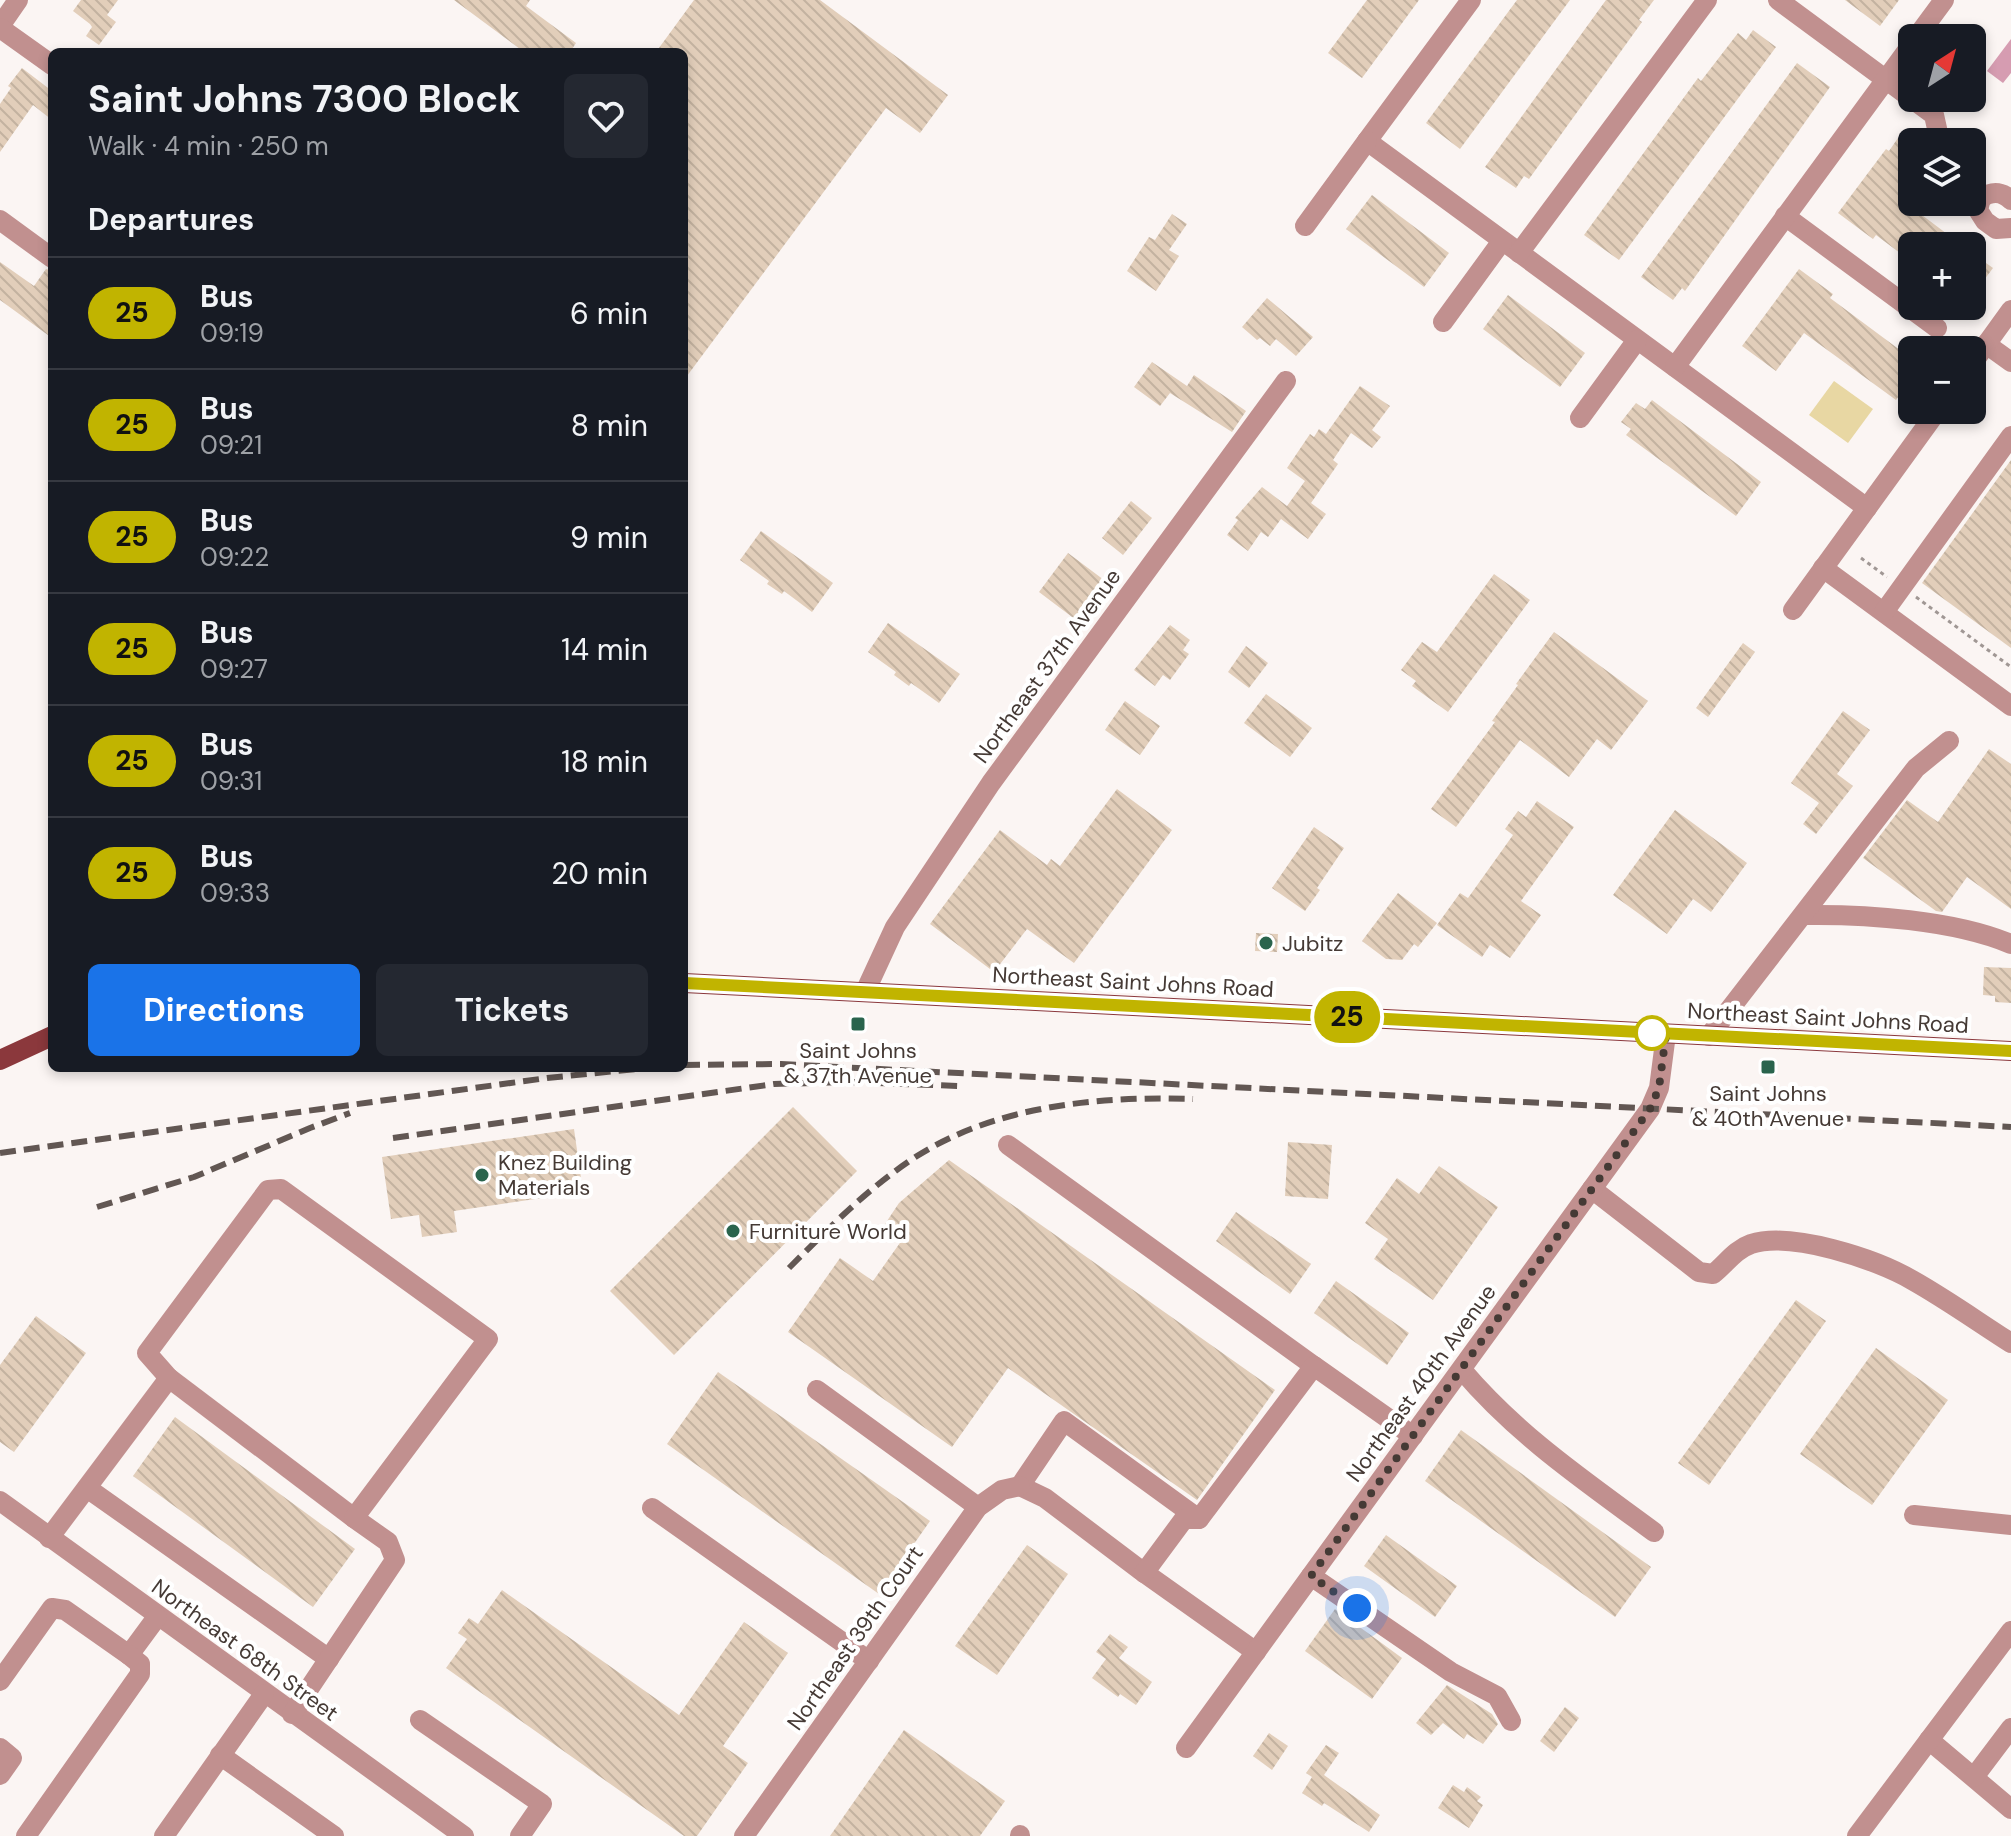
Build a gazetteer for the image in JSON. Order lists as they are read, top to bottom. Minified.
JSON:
{"streets":{"main road":["Northeast Saint Johns Road"],"street":["Northeast 37th Avenue","Northeast 40th Avenue","Northeast 39th Court","Northeast 68th Street"]},"crossings":[["Northeast 37th Avenue","Northeast Saint Johns Road"],["Northeast Saint Johns Road","Northeast 40th Avenue"]],"places":{"other":["Jubitz","Knez Building Materials","Furniture World"],"transit":["Saint Johns & 37th Avenue","Saint Johns & 40th Avenue"]},"lines":["bus line 25"],"north":"top right","page":{"on_map":"25","map_buttons":["+","−"],"heading":[["Saint Johns 7300 Block","Walk · 4 min · 250 m"],"Departures"],"list":[{"mark":"25","name":"Bus","note":"09:19","value":"6 min"},{"mark":"25","name":"Bus","note":"09:21","value":"8 min"},{"mark":"25","name":"Bus","note":"09:22","value":"9 min"},{"mark":"25","name":"Bus","note":"09:27","value":"14 min"},{"mark":"25","name":"Bus","note":"09:31","value":"18 min"},{"mark":"25","name":"Bus","note":"09:33","value":"20 min"}],"buttons":["Directions","Tickets"]}}
